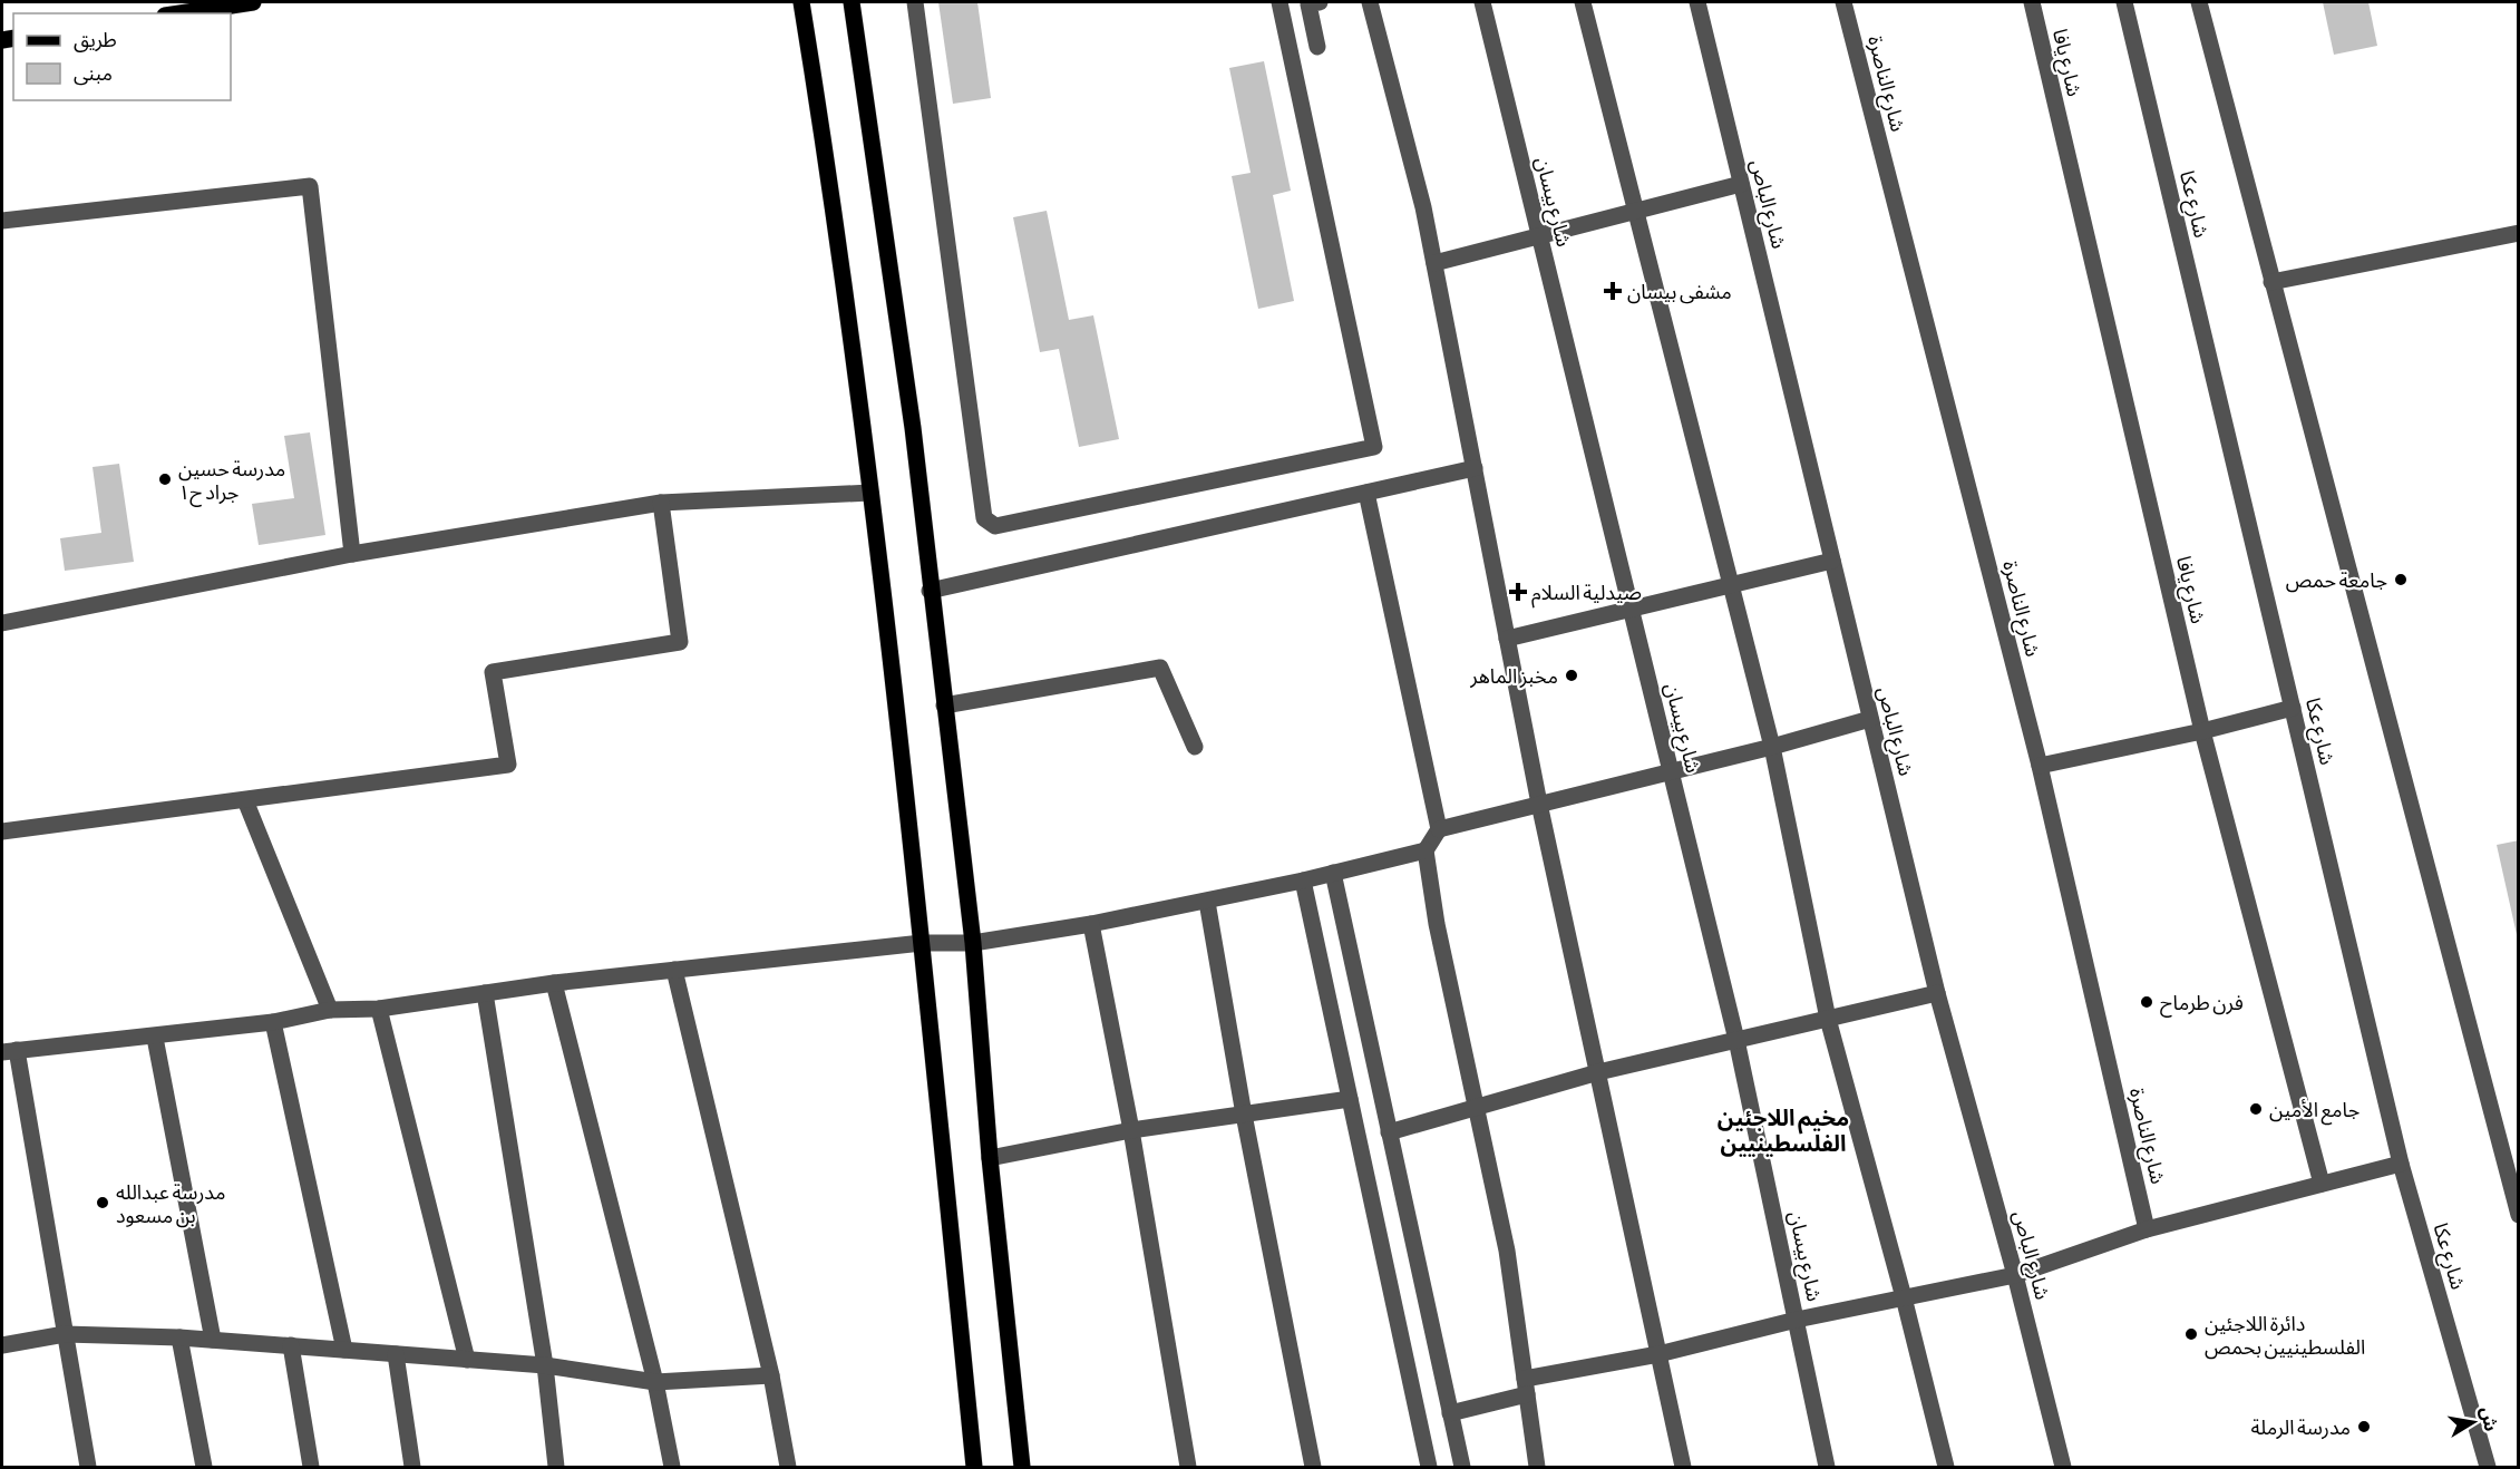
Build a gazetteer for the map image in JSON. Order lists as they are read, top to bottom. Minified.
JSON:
{"streets":{"street":["شارع يافا","شارع الناصرة","شارع بيسان","شارع الباص","شارع عكا"]},"districts":["مخيم اللاجئين الفلسطينيين"],"places":{"health":["مشفى بيسان","صيدلية السلام"],"other":["مدرسة حسين جراد ح١","جامعة حمص","مخبز الماهر","فرن طرماح","جامع الأمين","مدرسة عبدالله بن مسعود","دائرة اللاجئين الفلسطينيين بحمص","مدرسة الرملة"]},"legend":["طريق","مبنى"],"north":"right"}
